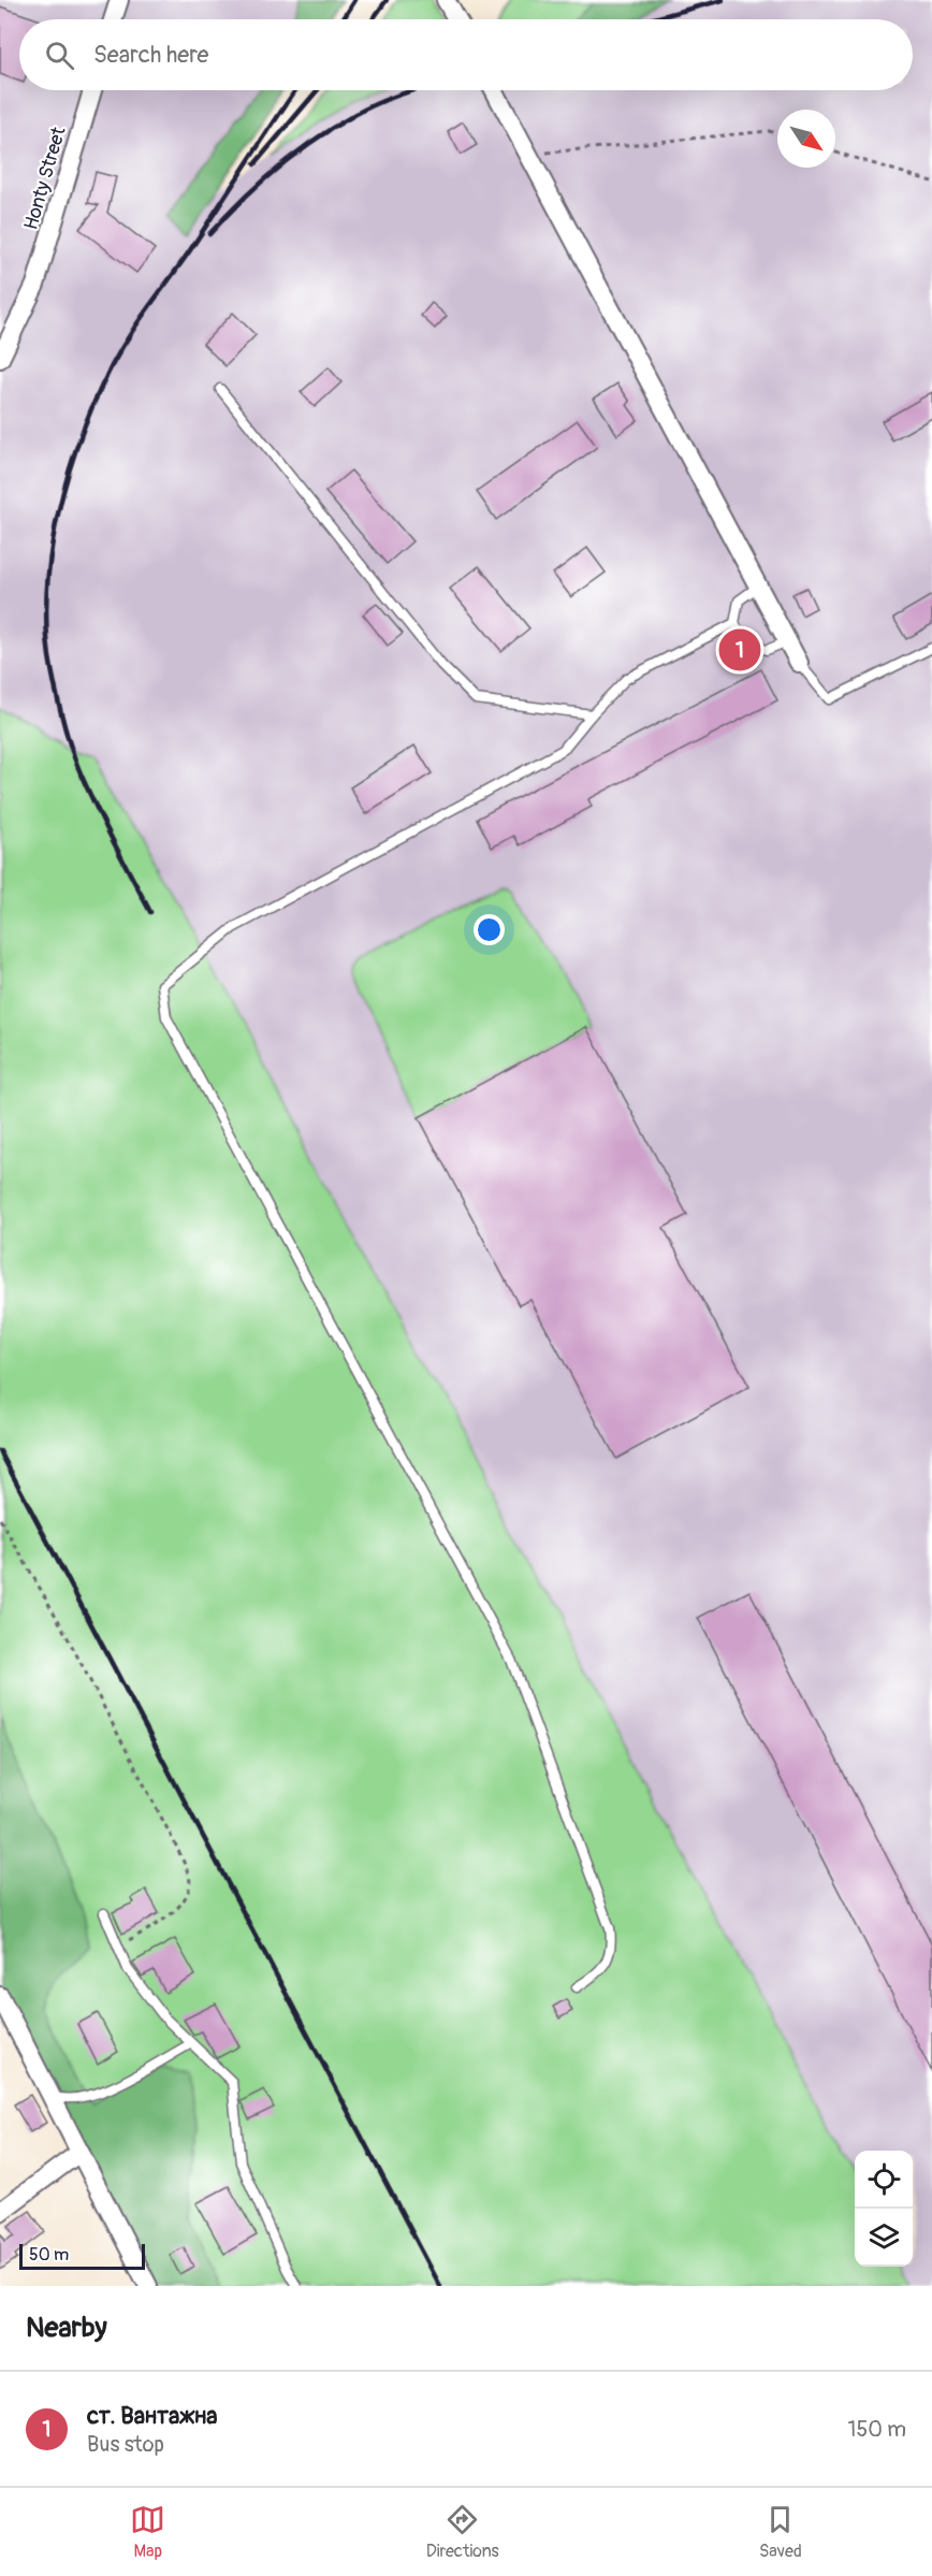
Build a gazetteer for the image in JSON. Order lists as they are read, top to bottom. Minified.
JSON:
{"streets":{"street":["Honty Street"]},"scale_bar":"50 m","north":"bottom right","page":{"search":"Search here","pins":"1","scale":"50 m","heading":"Nearby","list":[{"mark":"1","name":"ст. Вантажна","note":"Bus stop","value":"150 m"}],"nav":["Map","Directions","Saved"]}}
